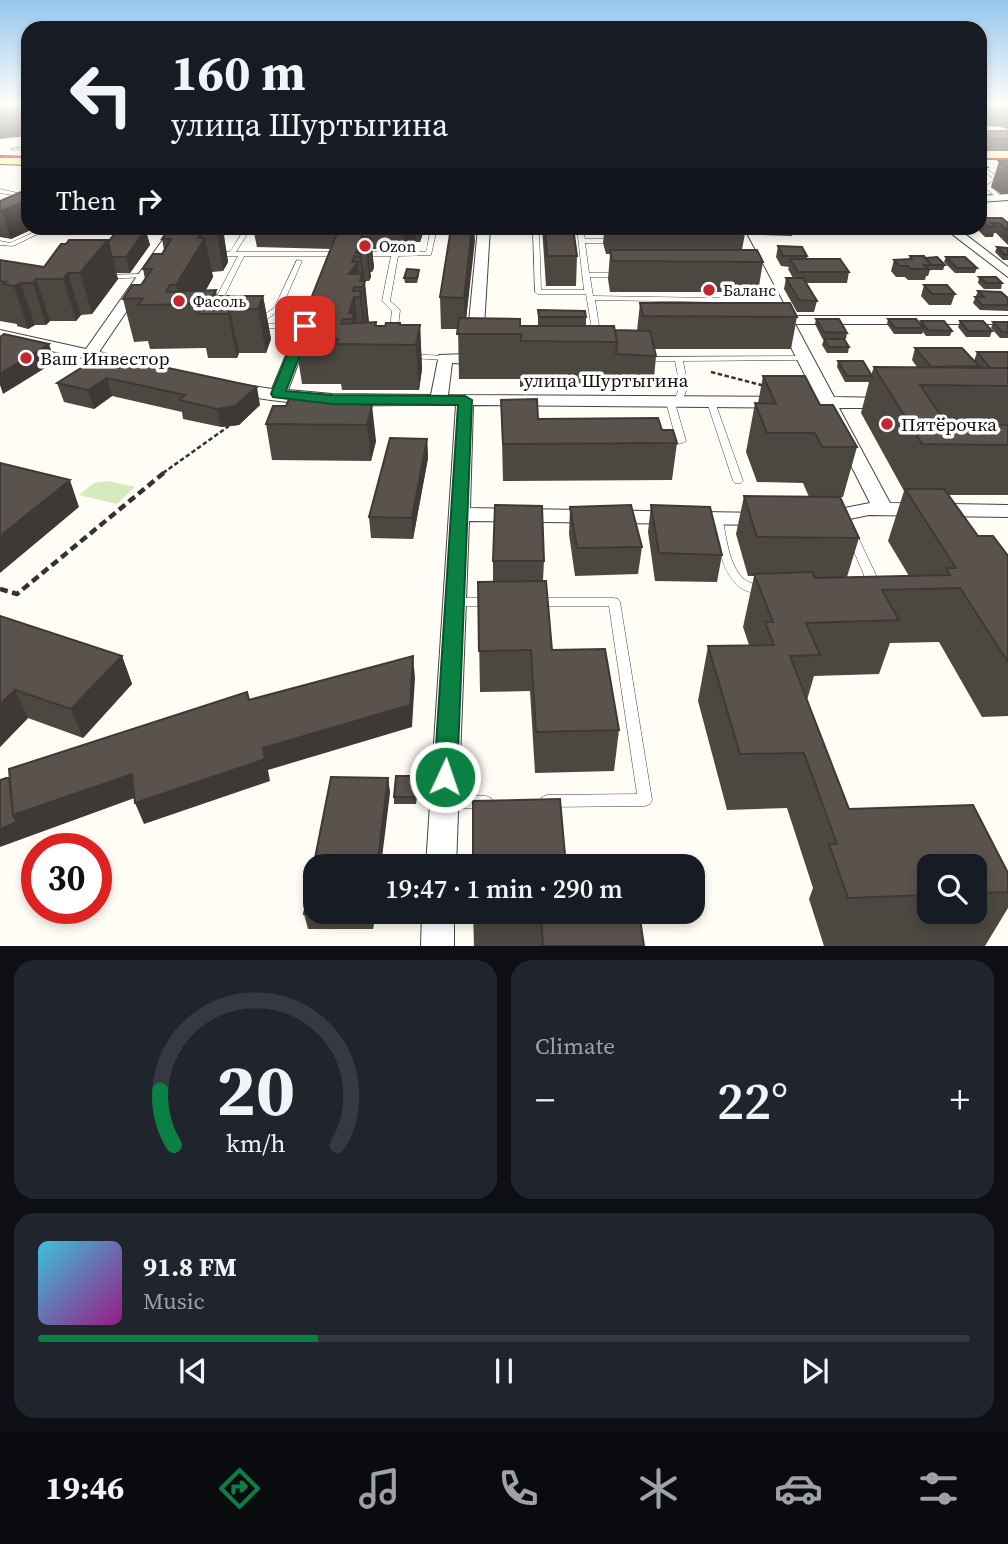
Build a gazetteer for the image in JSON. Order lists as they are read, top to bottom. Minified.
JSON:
{"streets":{"street":["улица Шуртыгина"]},"places":["Ozon","Баланс","Фасоль","Ваш Инвестор","Пятёрочка"],"page":{"turn":["160 m","улица Шуртыгина"],"then":"Then","limit":"30","trip":"19:47 · 1 min · 290 m","tile":"Climate","heat":["−","22°","+"],"song":["91.8 FM","Music"],"tabs":"19:46","gauge":["20","km/h"]}}
